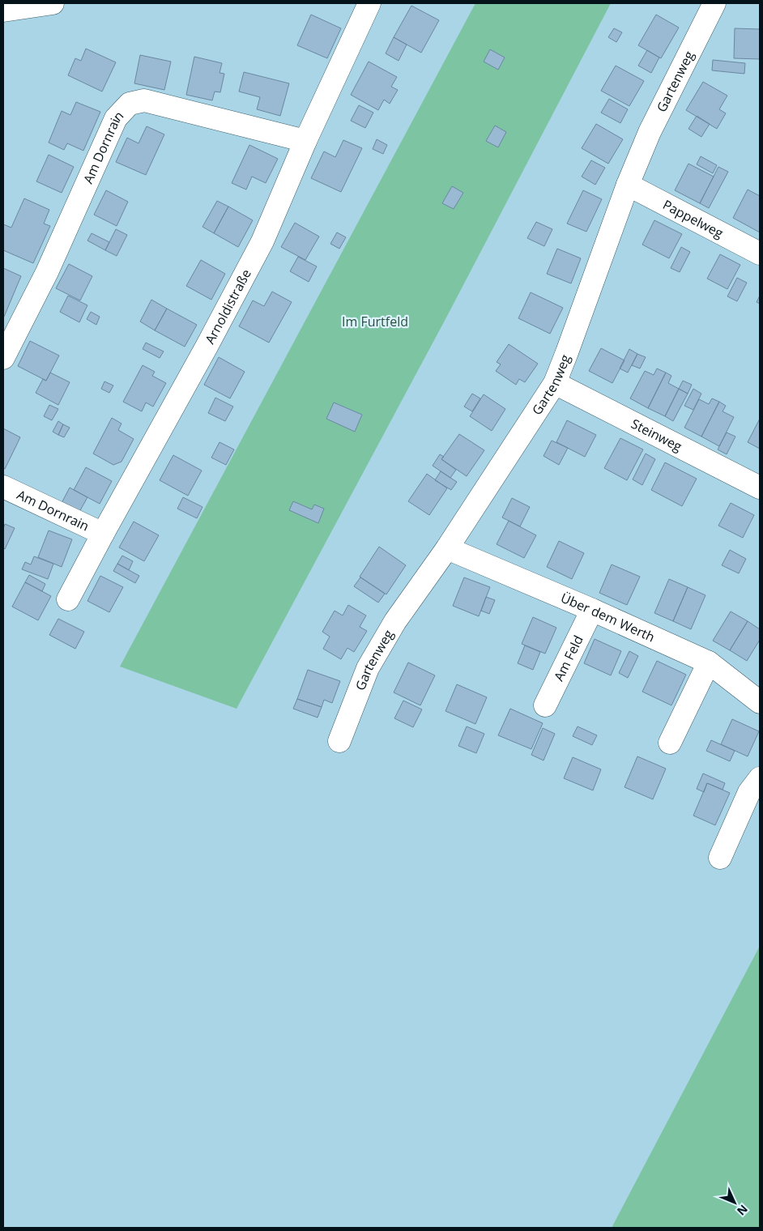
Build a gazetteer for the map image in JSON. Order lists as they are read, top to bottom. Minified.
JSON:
{"streets":{"street":["Gartenweg","Am Dornrain","Pappelweg","Arnoldistraße","Steinweg","Über dem Werth","Am Feld"]},"crossings":[["Gartenweg","Pappelweg"],["Gartenweg","Steinweg"],["Gartenweg","Über dem Werth"],["Am Dornrain","Arnoldistraße"],["Über dem Werth","Am Feld"]],"parks":["Im Furtfeld"],"north":"bottom right"}
